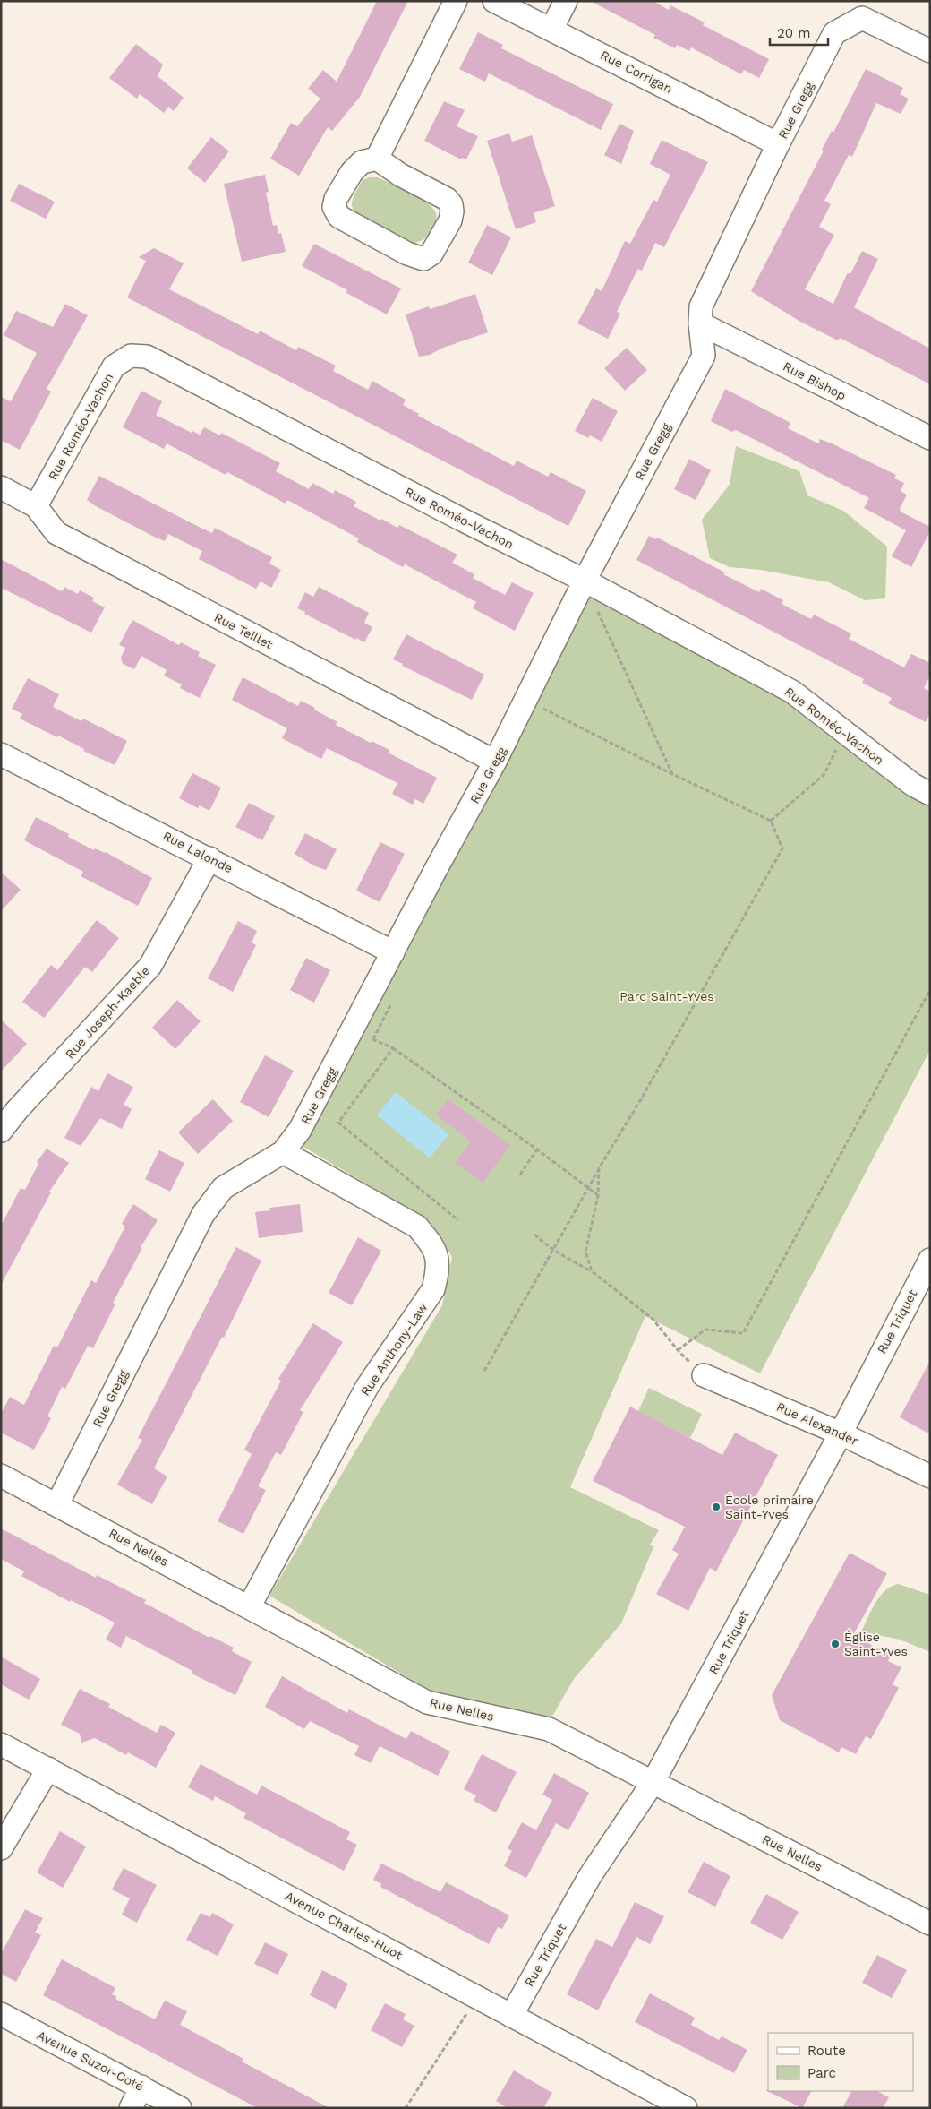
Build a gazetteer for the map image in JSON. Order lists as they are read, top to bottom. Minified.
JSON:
{"streets":{"street":["Rue Corrigan","Rue Gregg","Rue Bishop","Rue Roméo-Vachon","Rue Teillet","Rue Lalonde","Rue Joseph-Kaeble","Rue Triquet","Rue Anthony-Law","Rue Alexander","Rue Nelles","Avenue Charles-Huot","Avenue Suzor-Coté"]},"crossings":[["Rue Corrigan","Rue Gregg"],["Rue Gregg","Rue Bishop"],["Rue Gregg","Rue Roméo-Vachon"],["Rue Gregg","Rue Teillet"],["Rue Gregg","Rue Lalonde"],["Rue Gregg","Rue Anthony-Law"],["Rue Gregg","Rue Nelles"],["Rue Roméo-Vachon","Rue Teillet"],["Rue Lalonde","Rue Joseph-Kaeble"],["Rue Triquet","Rue Alexander"],["Rue Triquet","Rue Nelles"],["Rue Triquet","Avenue Charles-Huot"],["Rue Anthony-Law","Rue Nelles"]],"parks":["Parc Saint-Yves"],"places":["École primaire Saint-Yves","Église Saint-Yves"],"legend":["Route","Parc"],"scale_bar":"20 m"}
